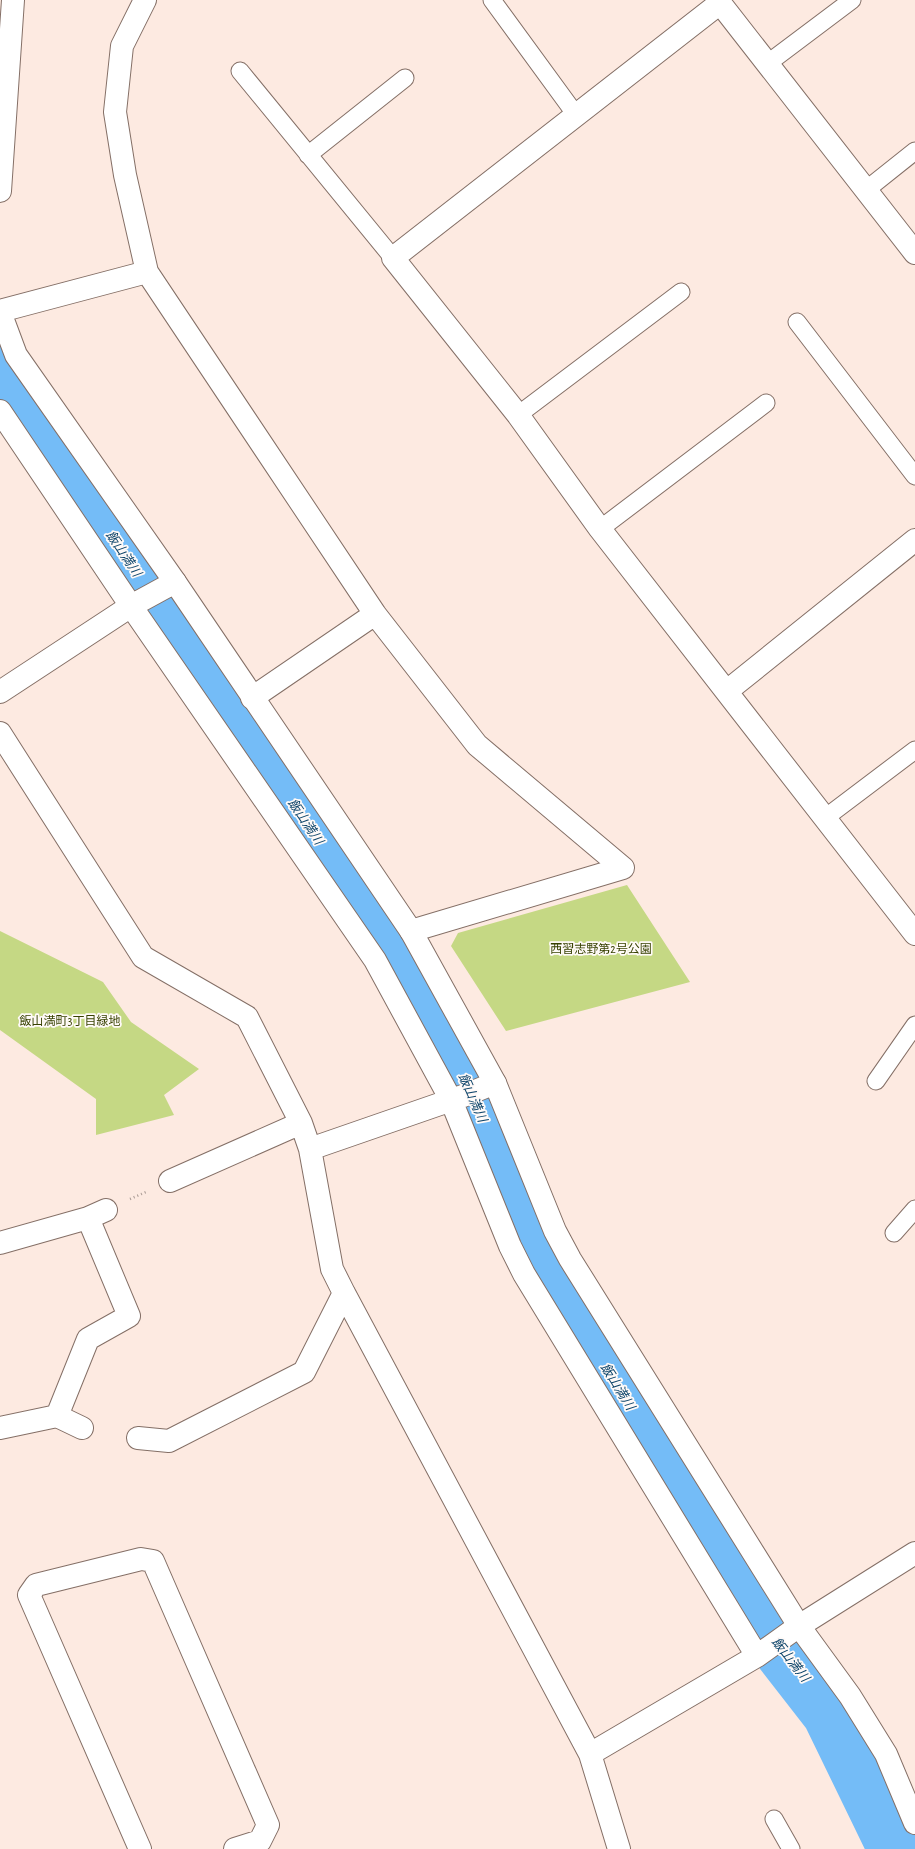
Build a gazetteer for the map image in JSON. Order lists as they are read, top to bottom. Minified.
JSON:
{"water":["飯山満川"],"parks":["西習志野第2号公園","飯山満町3丁目緑地"]}
